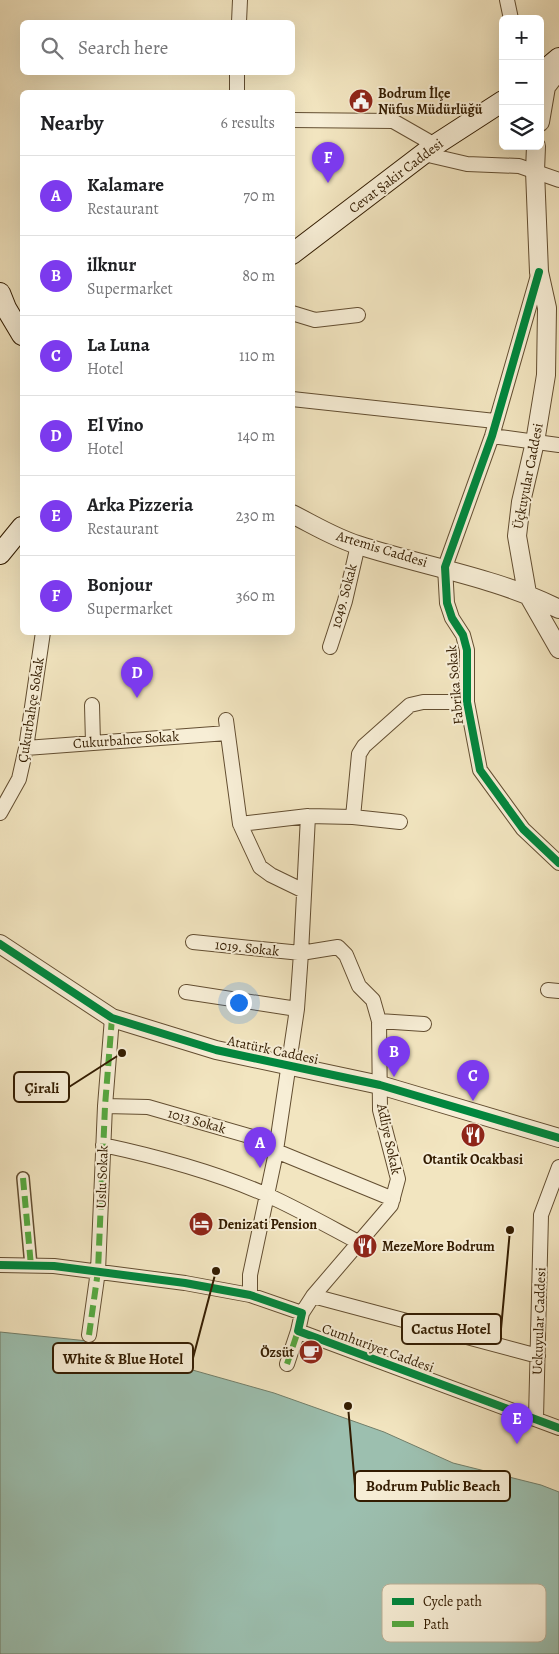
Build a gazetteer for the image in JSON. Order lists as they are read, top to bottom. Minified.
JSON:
{"streets":{"main road":["Cevat Şakir Caddesi"],"street":["Üçkuyular Caddesi","Artemis Caddesi","1049. Sokak","Fabrika Sokak","Çukurbahçe Sokak","Cukurbahce Sokak","1019. Sokak","Atatürk Caddesi","1013 Sokak","Adliye Sokak","Uslu Sokak","Uckuyular Caddesi","Cumhuriyet Caddesi"]},"crossings":[["Üçkuyular Caddesi","Artemis Caddesi"],["Artemis Caddesi","1049. Sokak"],["Artemis Caddesi","Fabrika Sokak"],["Çukurbahçe Sokak","Cukurbahce Sokak"],["1019. Sokak","Adliye Sokak"],["Atatürk Caddesi","Adliye Sokak"],["Atatürk Caddesi","Uslu Sokak"],["1013 Sokak","Adliye Sokak"],["1013 Sokak","Uslu Sokak"],["Uckuyular Caddesi","Cumhuriyet Caddesi"]],"places":{"public building":["Bodrum İlçe Nüfus Müdürlüğü"],"other":["Çirali","Cactus Hotel","White & Blue Hotel","Bodrum Public Beach"],"restaurant":["Otantik Ocakbasi","MezeMore Bodrum"],"hotel":["Denizati Pension"],"cafe":["Özsüt"]},"legend":["Cycle path","Path"],"page":{"map_buttons":["+","−"],"search":"Search here","heading":["Nearby","6 results"],"pins":["F","D","B","C","A","E"],"list":[{"mark":"A","name":"Kalamare","note":"Restaurant","value":"70 m"},{"mark":"B","name":"ilknur","note":"Supermarket","value":"80 m"},{"mark":"C","name":"La Luna","note":"Hotel","value":"110 m"},{"mark":"D","name":"El Vino","note":"Hotel","value":"140 m"},{"mark":"E","name":"Arka Pizzeria","note":"Restaurant","value":"230 m"},{"mark":"F","name":"Bonjour","note":"Supermarket","value":"360 m"}]}}
